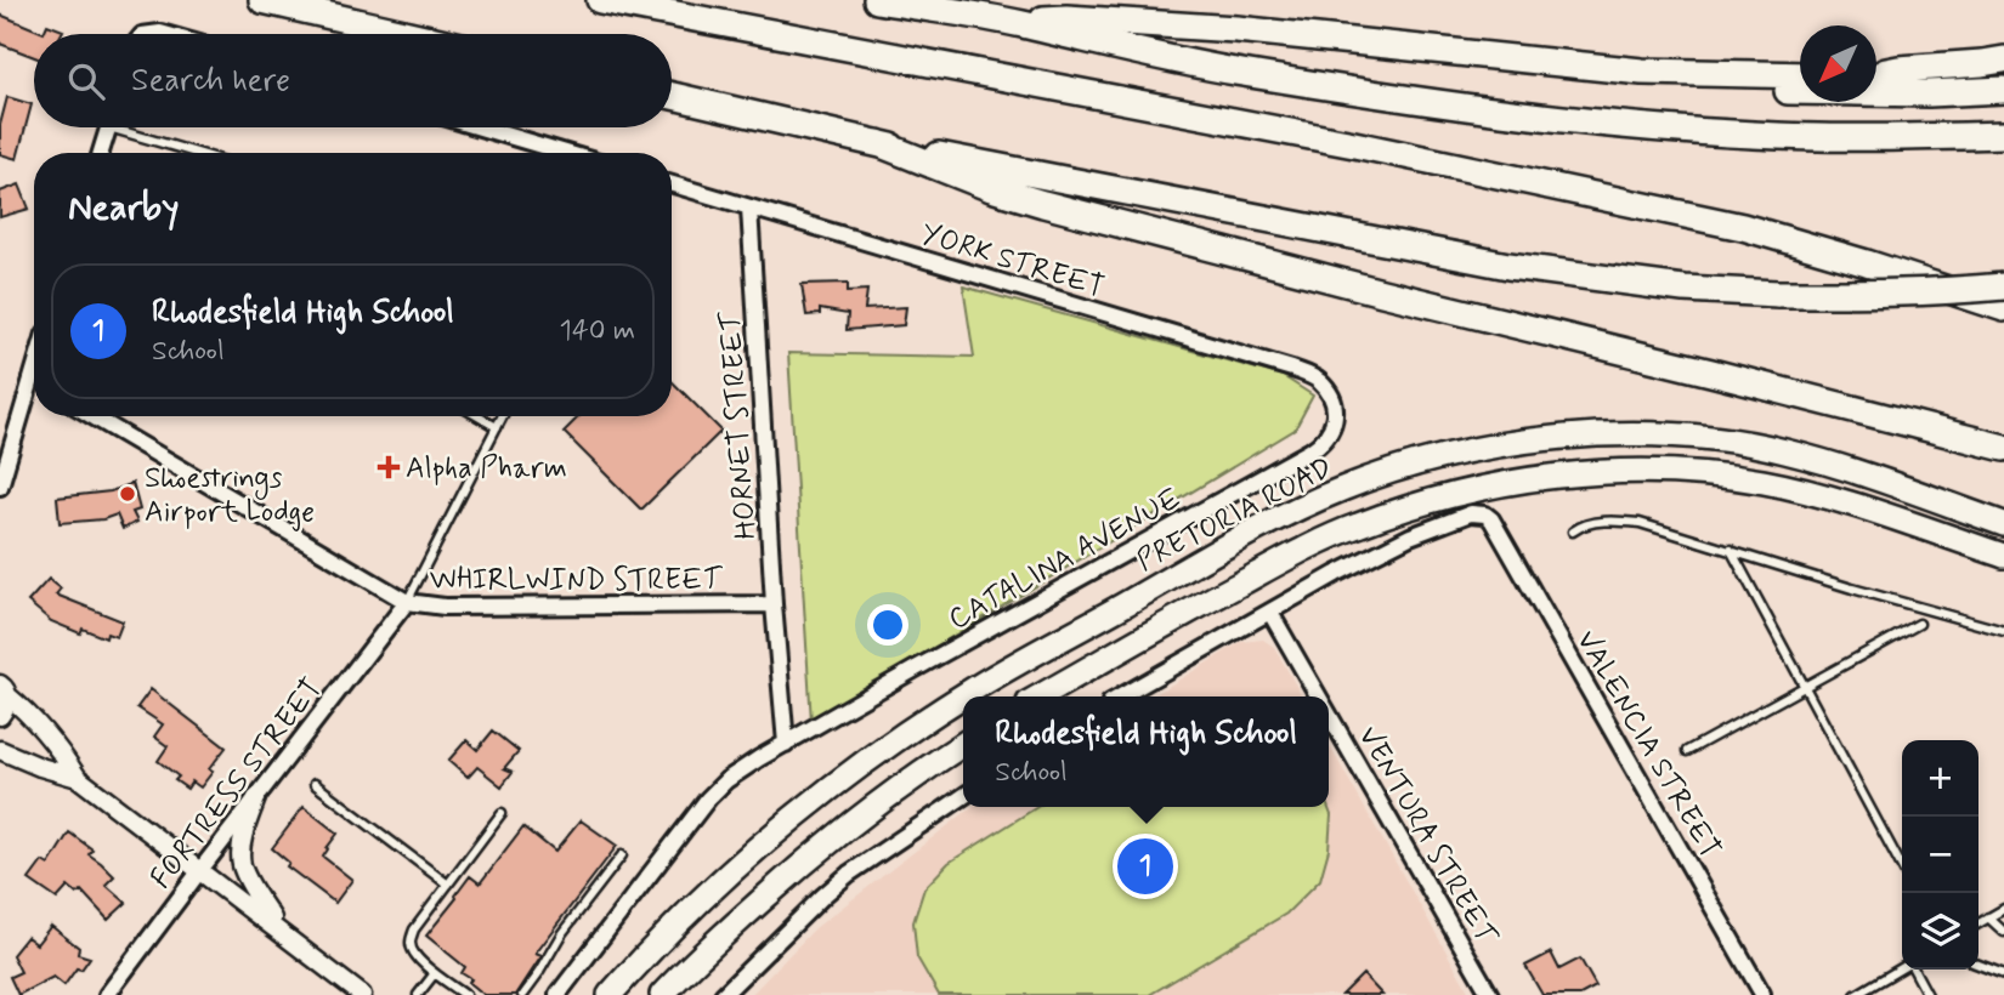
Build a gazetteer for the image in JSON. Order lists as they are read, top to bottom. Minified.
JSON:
{"streets":{"main road":["PRETORIA ROAD"],"street":["YORK STREET","HORNET STREET","CATALINA AVENUE","WHIRLWIND STREET","VALENCIA STREET","FORTRESS STREET","VENTURA STREET"]},"crossings":[["YORK STREET","HORNET STREET"],["YORK STREET","CATALINA AVENUE"],["HORNET STREET","CATALINA AVENUE"],["HORNET STREET","WHIRLWIND STREET"],["WHIRLWIND STREET","FORTRESS STREET"],["VALENCIA STREET","VENTURA STREET"]],"places":{"health":["Alpha Pharm"],"other":["Shoestrings Airport Lodge"]},"north":"bottom left","page":{"search":"Search here","heading":"Nearby","list":[{"mark":"1","name":"Rhodesfield High School","note":"School","value":"140 m"}],"popup":["Rhodesfield High School","School"],"map_buttons":["+","−"],"pins":"1"}}
